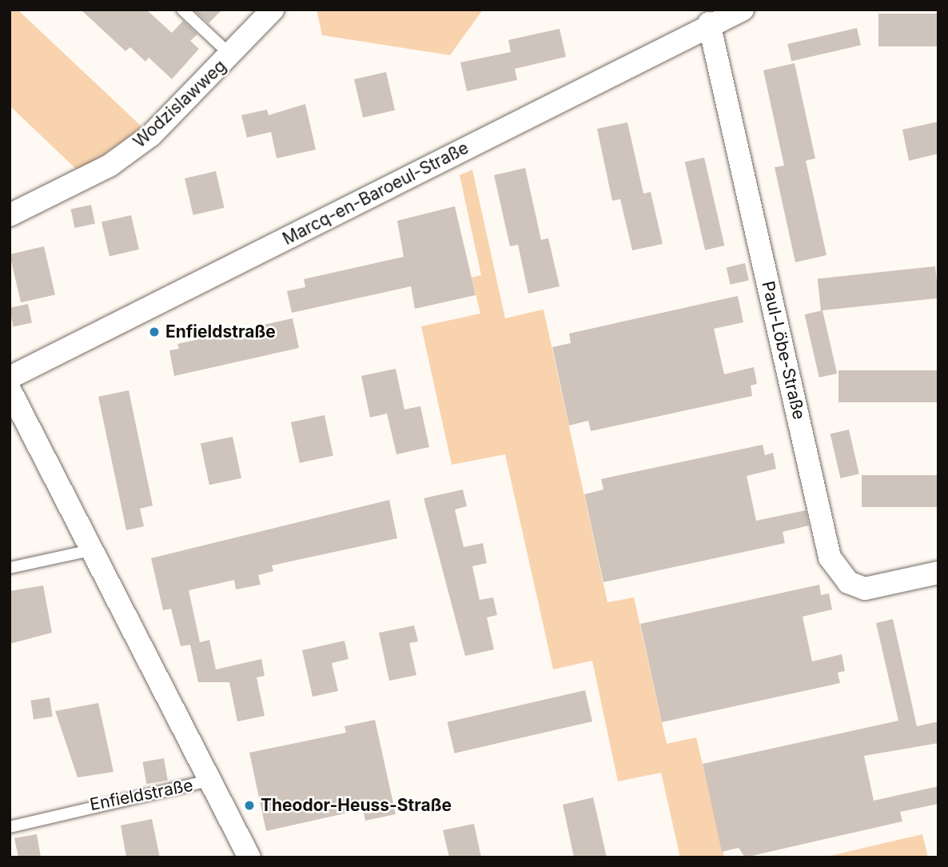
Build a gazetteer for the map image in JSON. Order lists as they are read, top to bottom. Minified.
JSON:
{"streets":{"street":["Wodzislawweg","Marcq-en-Baroeul-Straße","Paul-Löbe-Straße","Enfieldstraße"]},"crossings":[["Marcq-en-Baroeul-Straße","Paul-Löbe-Straße"]],"places":["Enfieldstraße","Theodor-Heuss-Straße"]}
